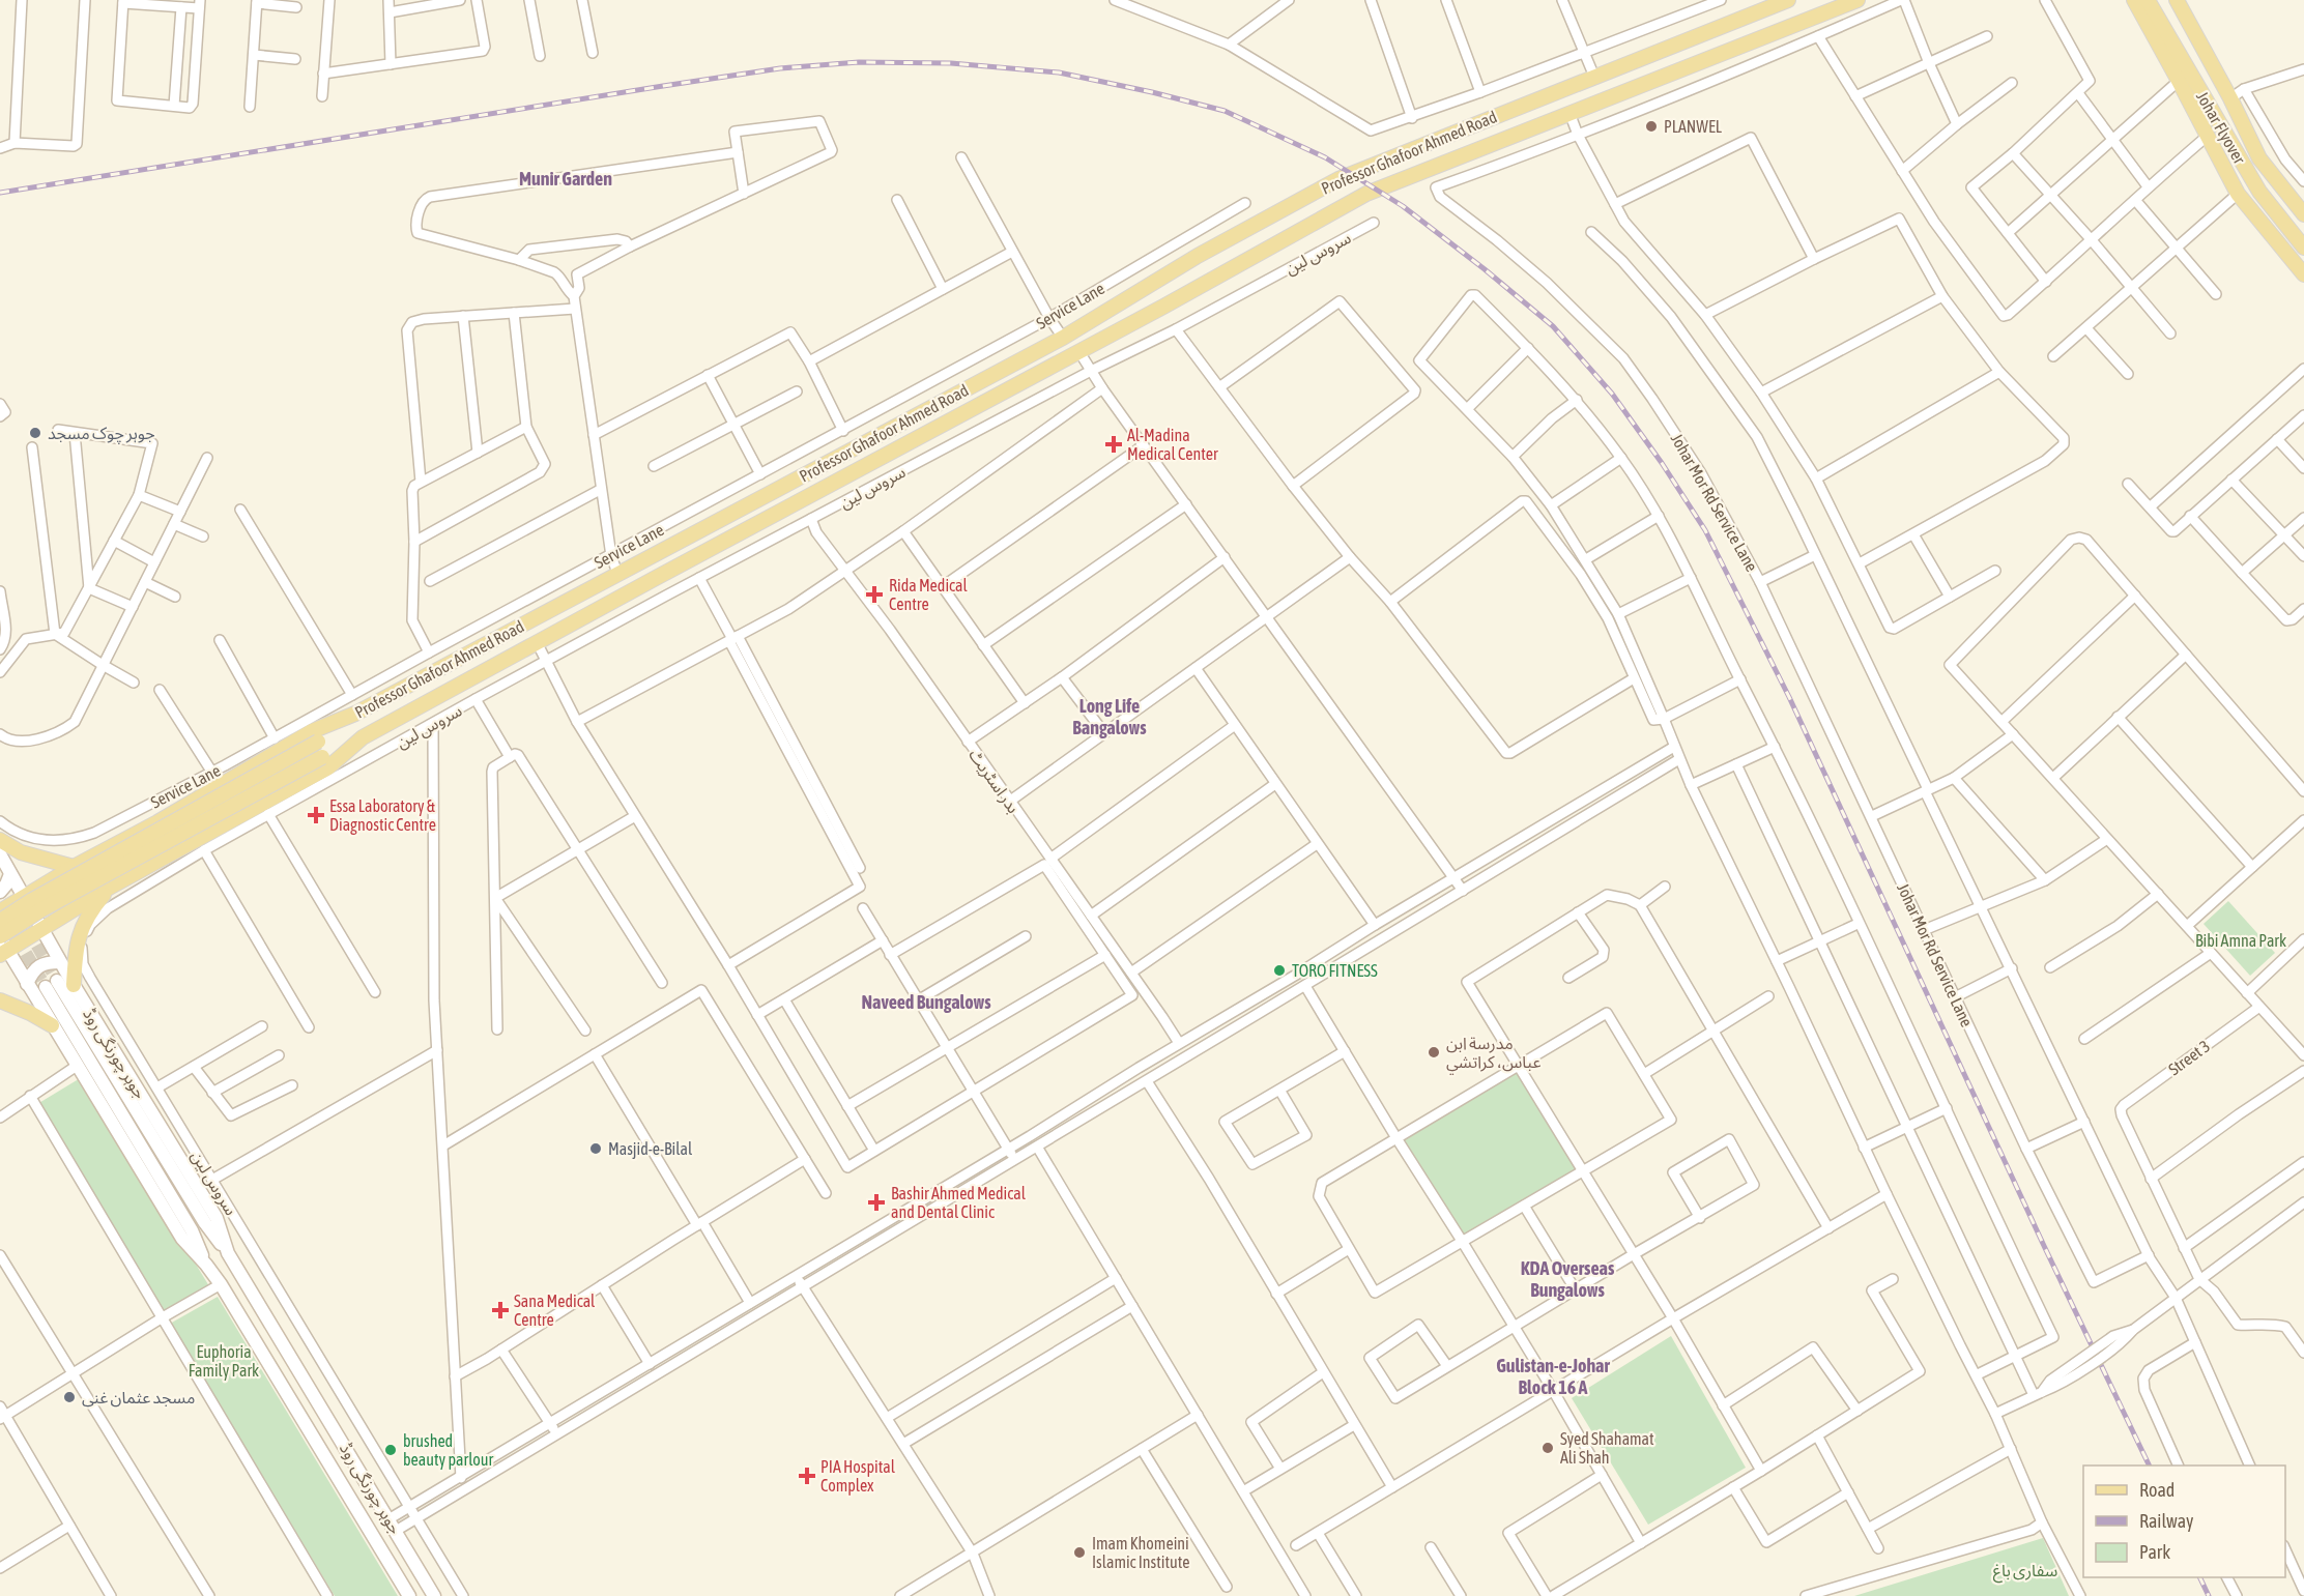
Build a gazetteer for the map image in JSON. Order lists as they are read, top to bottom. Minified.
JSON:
{"streets":{"main road":["Johar Flyover","Professor Ghafoor Ahmed Road","جوہر چورنگی روڈ"],"street":["سروس لین","Service Lane","Johar Mor Rd Service Lane","بدر اسٹریٹ","Street 3"]},"crossings":[["سروس لین","بدر اسٹریٹ"]],"districts":["Munir Garden","Long Life Bangalows","Naveed Bungalows","KDA Overseas Bungalows","Gulistan-e-Johar Block 16 A"],"parks":["Bibi Amna Park","Euphoria Family Park","سفاری باغ"],"places":{"other":["PLANWEL","جوہر چوک مسجد","TORO FITNESS","مدرسة ابن عباس، كراتشي","Masjid-e-Bilal","مسجد عثمان غنی","Syed Shahamat Ali Shah","brushed beauty parlour","Imam Khomeini Islamic Institute"],"health":["Al-Madina Medical Center","Rida Medical Centre","Essa Laboratory & Diagnostic Centre","Bashir Ahmed Medical and Dental Clinic","Sana Medical Centre","PIA Hospital Complex"]},"legend":["Road","Railway","Park"]}
